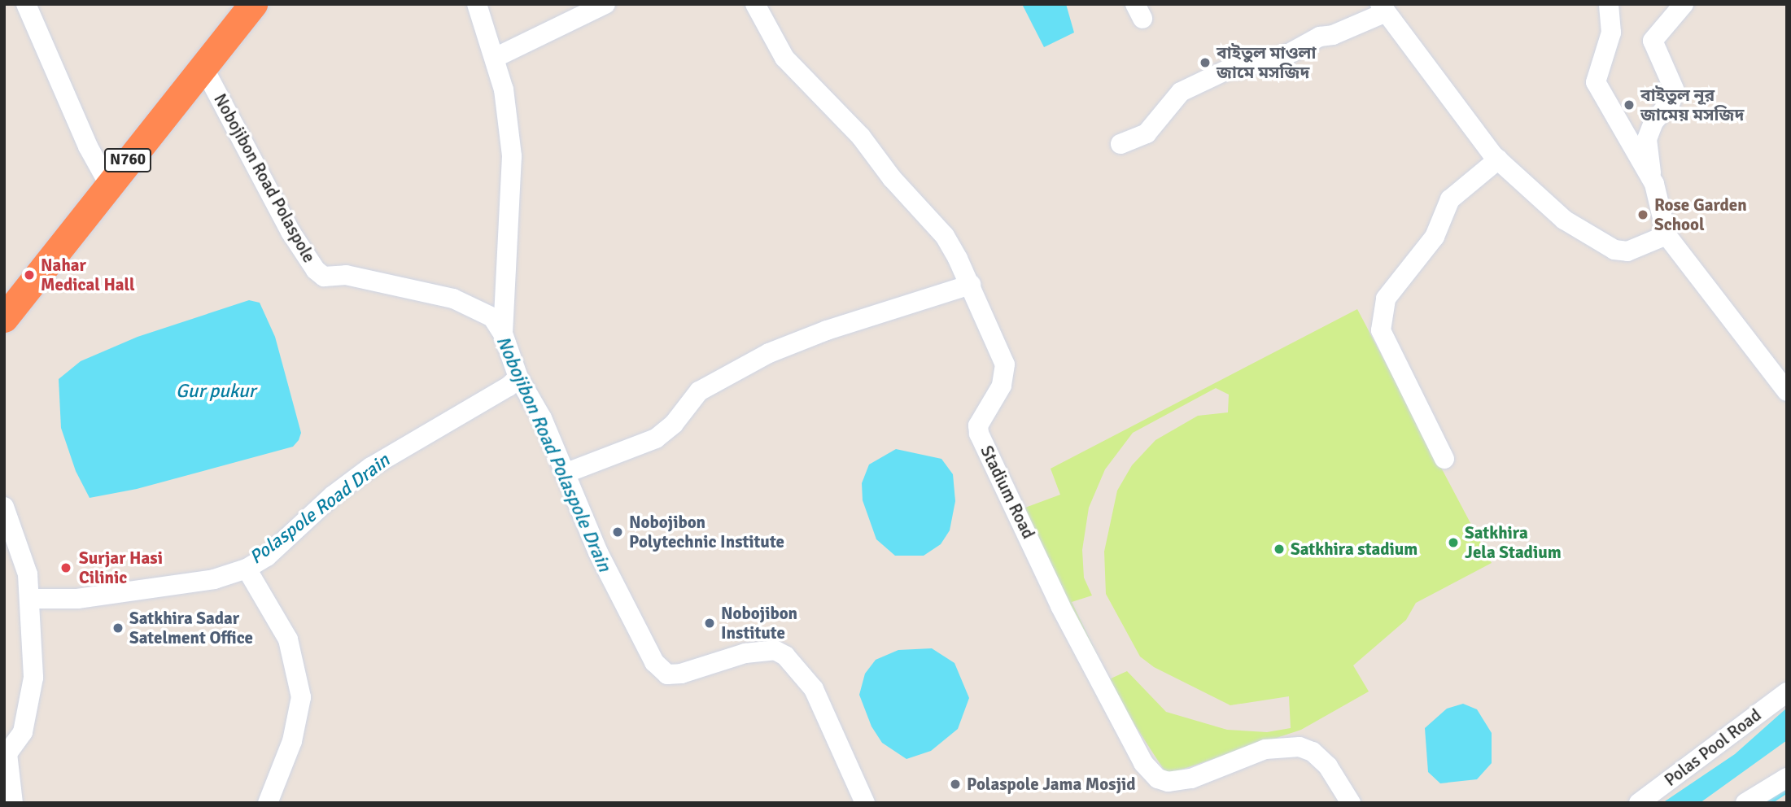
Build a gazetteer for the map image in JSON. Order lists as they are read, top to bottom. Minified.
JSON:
{"streets":{"highway":["N760"],"street":["Nobojibon Road Polaspole","Stadium Road","Polas Pool Road"]},"crossings":[["N760","Nobojibon Road Polaspole"]],"water":["Gur pukur","Nobojibon Road Polaspole Drain","Polaspole Road Drain"],"places":["বাইতুল মাওলা জামে মসজিদ","বাইতুল নূর জামেয় মসজিদ","Rose Garden School","Nahar Medical Hall","Nobojibon Polytechnic Institute","Satkhira Jela Stadium","Satkhira stadium","Surjar Hasi Cilinic","Nobojibon Institute","Satkhira Sadar Satelment Office","Polaspole Jama Mosjid"]}
